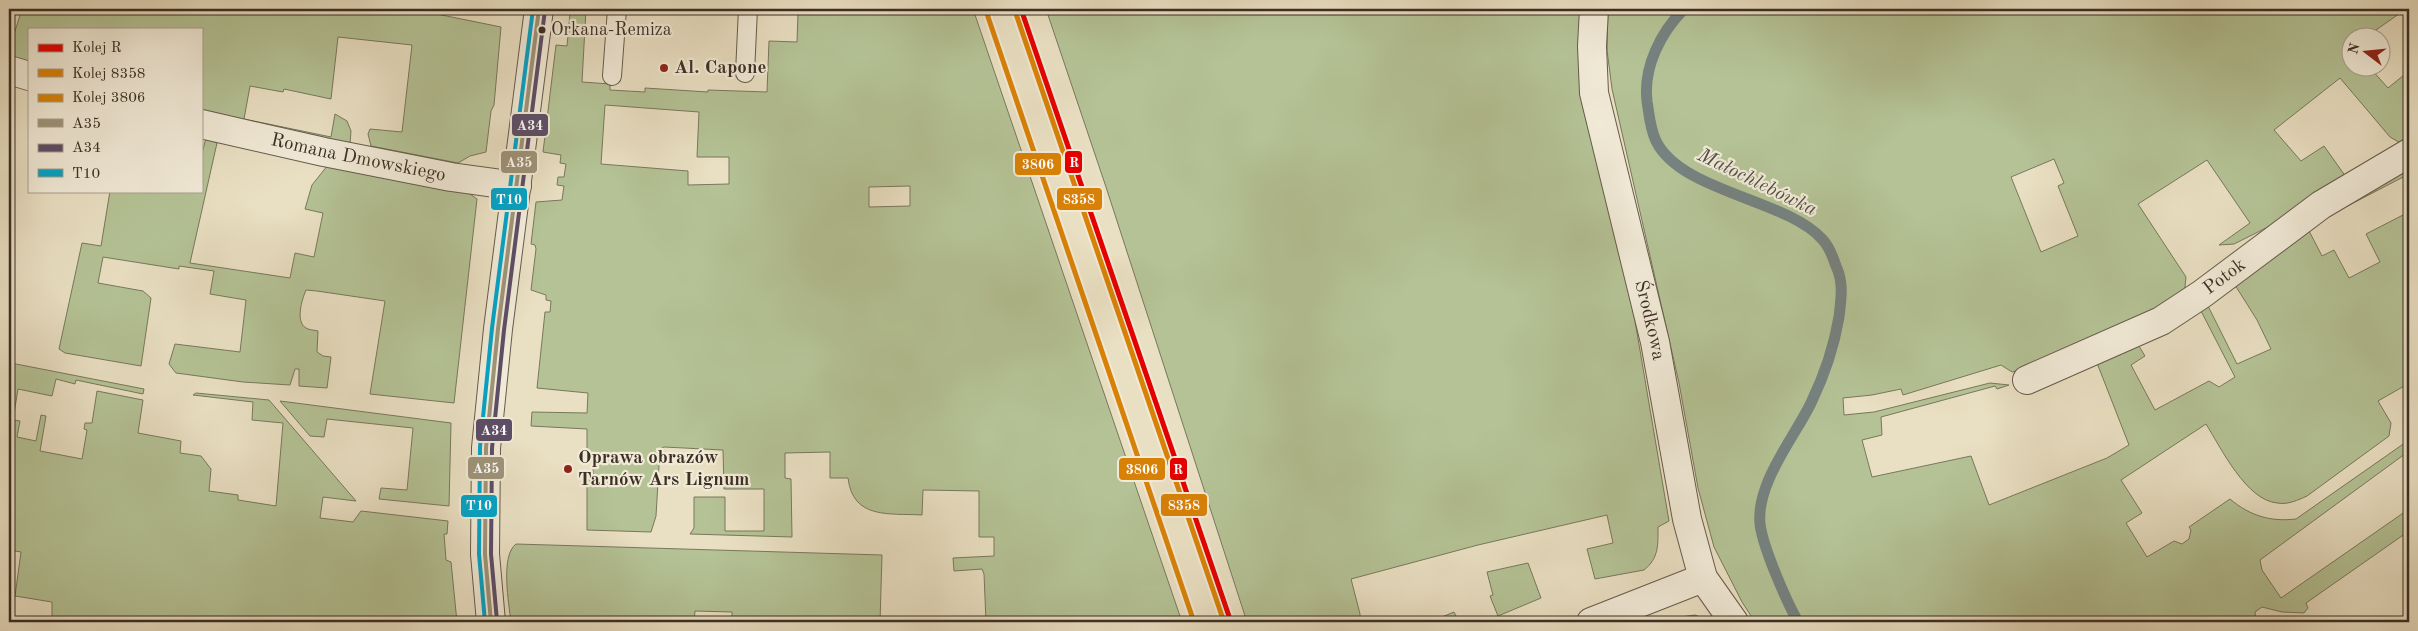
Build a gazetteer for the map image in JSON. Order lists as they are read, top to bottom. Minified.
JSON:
{"streets":{"street":["Romana Dmowskiego","Potok","Środkowa"]},"water":["Małochlebówka"],"places":["Orkana-Remiza","Al. Capone","Oprawa obrazów Tarnów Ars Lignum"],"lines":["rail line R","transit line A35","transit line T10","transit line A34","rail line 8358","rail line 3806"],"legend":["Kolej R","Kolej 8358","Kolej 3806","A35","A34","T10"],"north":"left"}
